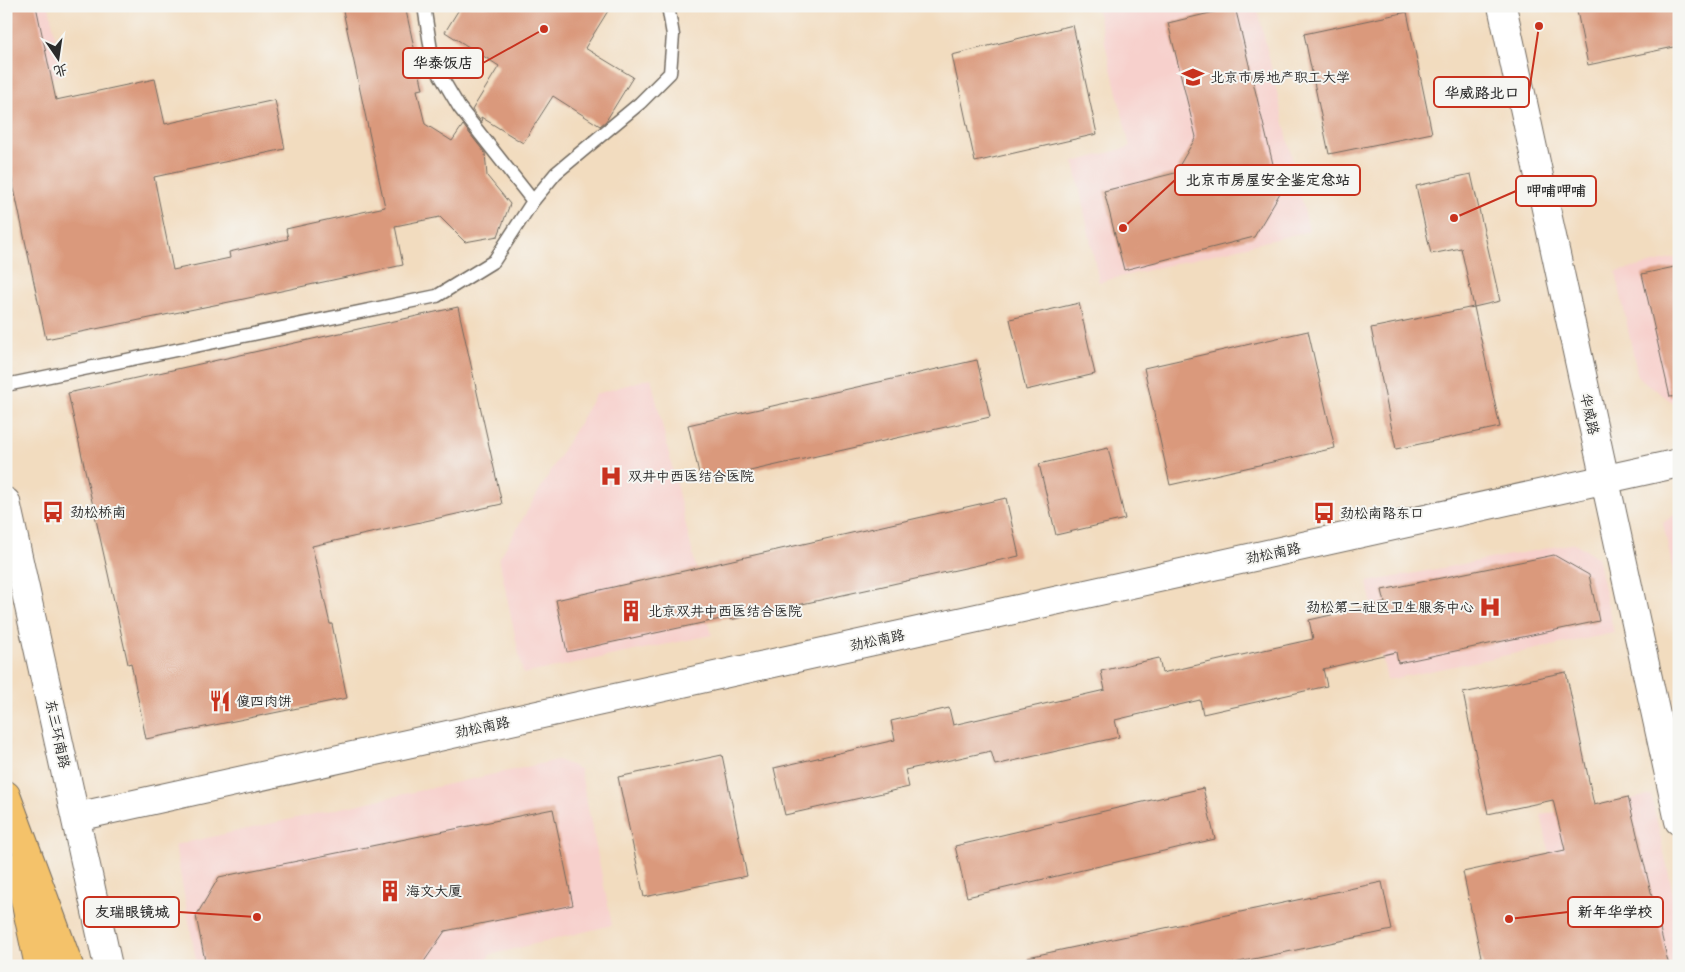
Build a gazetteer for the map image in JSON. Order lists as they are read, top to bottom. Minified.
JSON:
{"streets":{"street":["华威路","劲松南路","东三环南路"]},"crossings":[["华威路","劲松南路"],["劲松南路","东三环南路"]],"places":{"other":["华威路北口","华泰饭店","呷哺呷哺","北京市房屋安全鉴定总站","友瑞眼镜城","新年华学校"],"school or university":["北京市房地产职工大学"],"hospital":["双井中西医结合医院","劲松第二社区卫生服务中心"],"bus stop":["劲松桥南","劲松南路东口"],"building":["北京双井中西医结合医院","海文大厦"],"restaurant":["傻四肉饼"]},"north":"bottom"}
